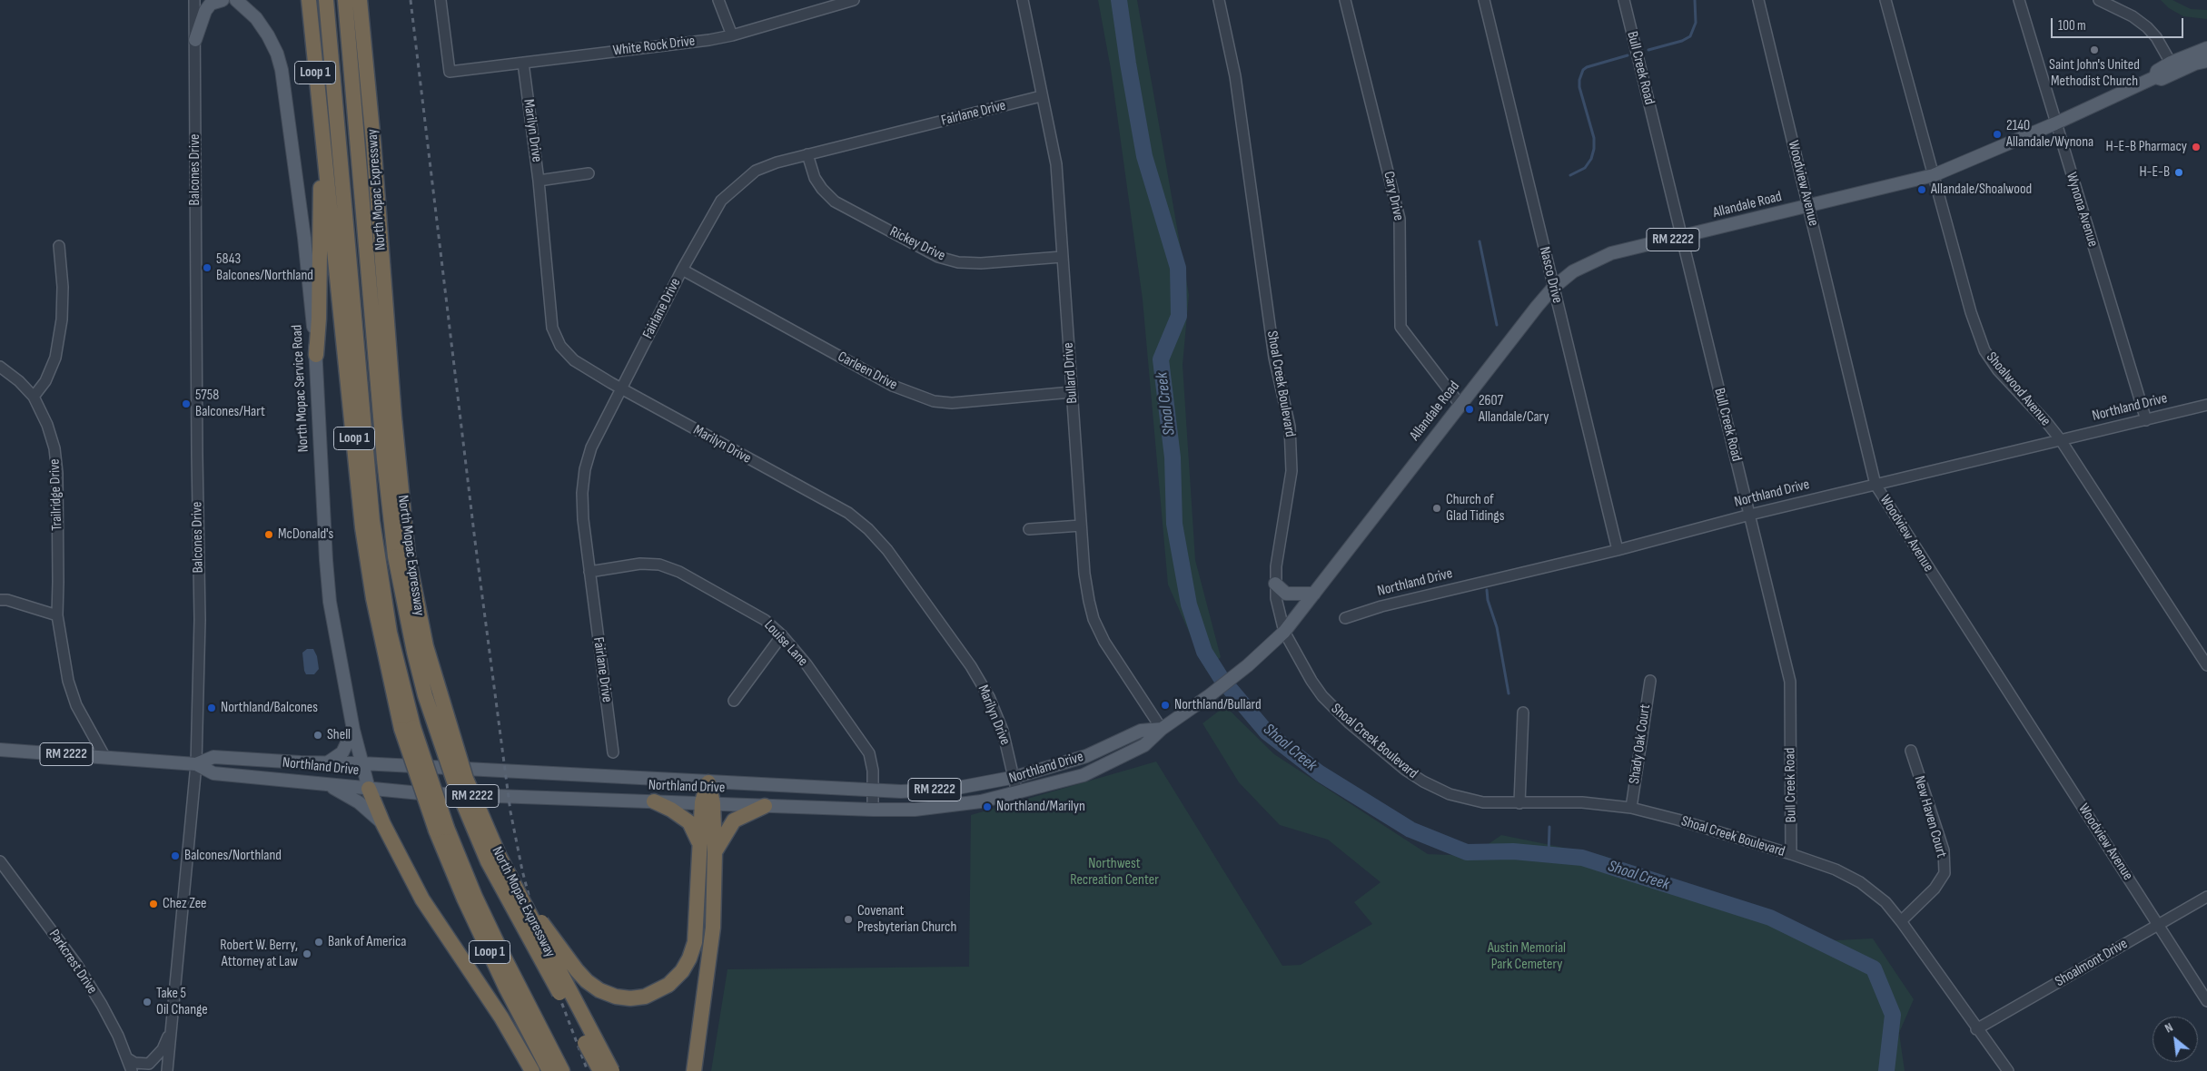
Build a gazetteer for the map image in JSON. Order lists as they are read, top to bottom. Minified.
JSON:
{"streets":{"highway":["Loop 1","North Mopac Expressway"],"main road":["Allandale Road","RM 2222","North Mopac Service Road","Northland Drive"],"street":["White Rock Drive","Bull Creek Road","Fairlane Drive","Marilyn Drive","Balcones Drive","Woodview Avenue","Cary Drive","Wynona Avenue","Rickey Drive","Nasco Drive","Carleen Drive","Bullard Drive","Shoal Creek Boulevard","Shoalwood Avenue","Trailridge Drive","Louise Lane","Shady Oak Court","New Haven Court","Parkcrest Drive","Shoalmont Drive"]},"crossings":[["White Rock Drive","Marilyn Drive"],["Bull Creek Road","Allandale Road"],["Bull Creek Road","Shoal Creek Boulevard"],["Bull Creek Road","Northland Drive"],["Fairlane Drive","Marilyn Drive"],["Fairlane Drive","Rickey Drive"],["Fairlane Drive","Carleen Drive"],["Fairlane Drive","Bullard Drive"],["Fairlane Drive","Louise Lane"],["Marilyn Drive","Northland Drive"],["Balcones Drive","Northland Drive"],["Woodview Avenue","Allandale Road"],["Woodview Avenue","Northland Drive"],["Woodview Avenue","Shoalmont Drive"],["Cary Drive","Allandale Road"],["Allandale Road","Wynona Avenue"],["Allandale Road","Nasco Drive"],["Allandale Road","Shoal Creek Boulevard"],["Allandale Road","Shoalwood Avenue"],["Allandale Road","Northland Drive"],["Wynona Avenue","Northland Drive"],["Rickey Drive","Bullard Drive"],["Nasco Drive","Northland Drive"],["Carleen Drive","Bullard Drive"],["Bullard Drive","Northland Drive"],["Shoal Creek Boulevard","Northland Drive"],["Shoal Creek Boulevard","Shady Oak Court"],["Shoal Creek Boulevard","New Haven Court"],["Shoal Creek Boulevard","Shoalmont Drive"],["North Mopac Service Road","Northland Drive"],["Shoalwood Avenue","Northland Drive"],["Northland Drive","Trailridge Drive"],["Northland Drive","Louise Lane"]],"water":["Shoal Creek"],"parks":["Northwest Recreation Center","Austin Memorial Park Cemetery"],"places":["Saint John's United Methodist Church","2140 Allandale/Wynona","H-E-B Pharmacy","H-E-B","Allandale/Shoalwood","5843 Balcones/Northland","5758 Balcones/Hart","2607 Allandale/Cary","Church of Glad Tidings","McDonald's","Northland/Bullard","Northland/Balcones","Shell","Northland/Marilyn","Balcones/Northland","Chez Zee","Covenant Presbyterian Church","Bank of America","Robert W. Berry, Attorney at Law","Take 5 Oil Change"],"scale_bar":"100 m","north":"top left"}
